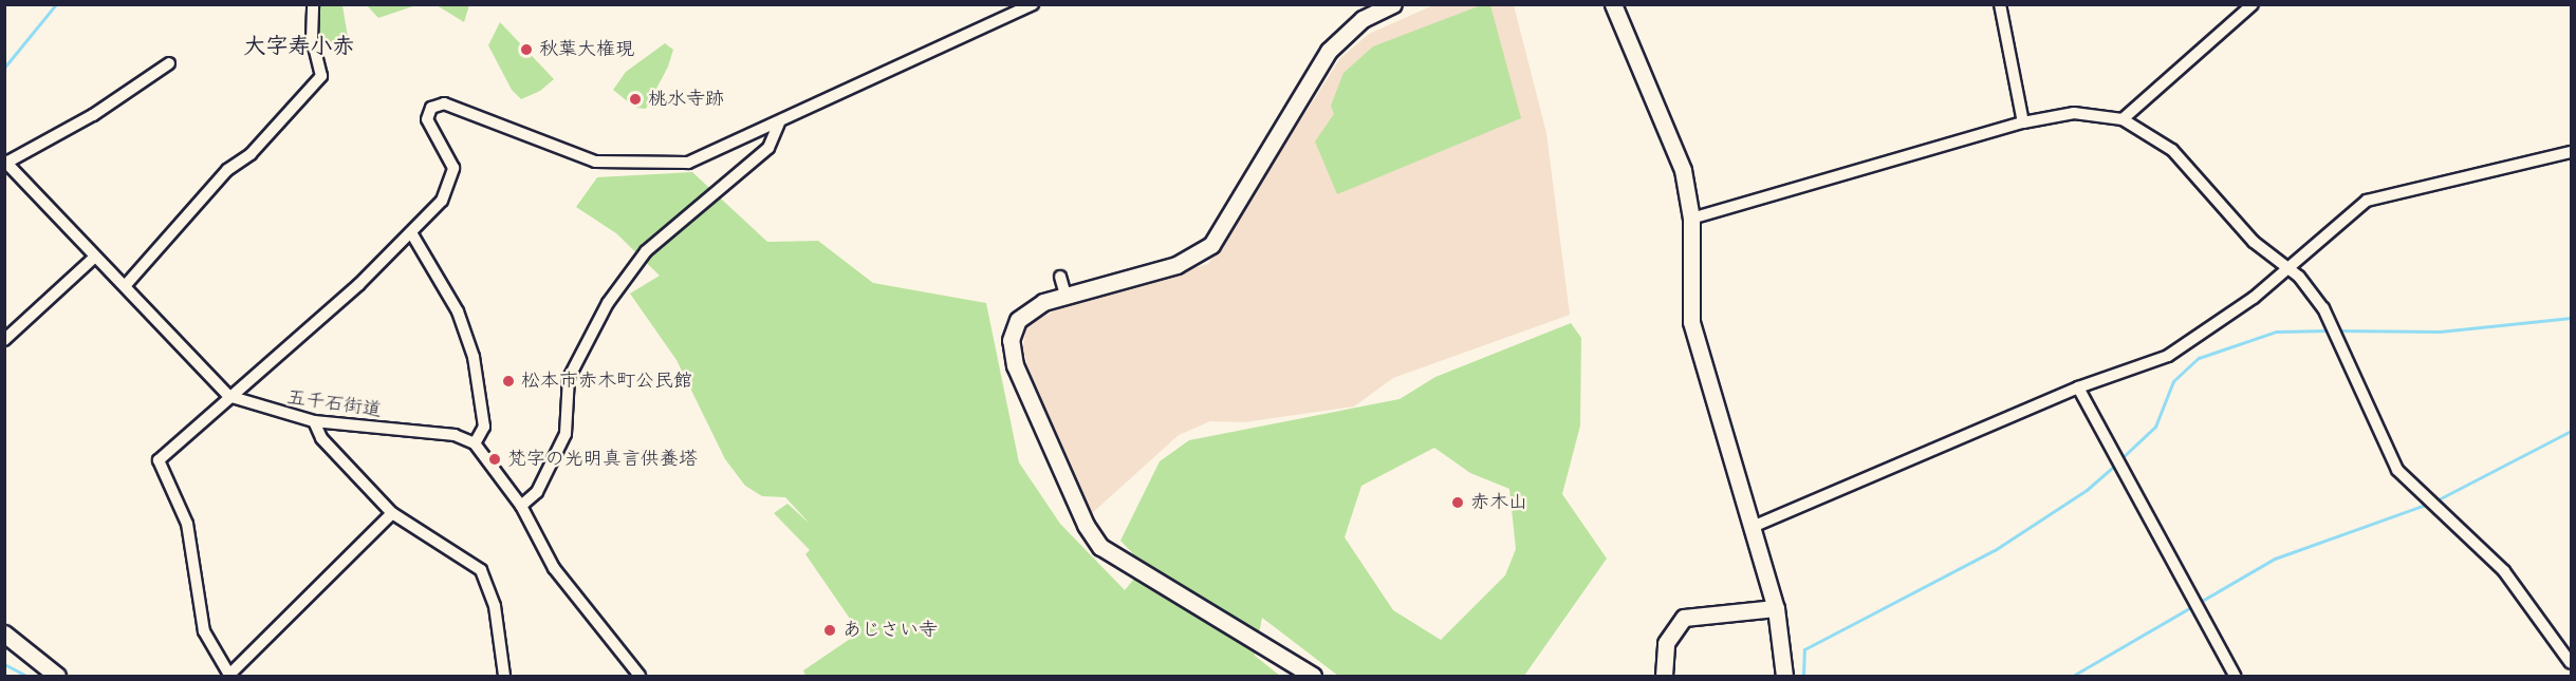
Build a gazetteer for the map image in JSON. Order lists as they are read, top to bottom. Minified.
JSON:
{"streets":{"street":["五千石街道"]},"districts":["大字寿小赤"],"places":["秋葉大権現","桃水寺跡","松本市赤木町公民館","梵字の光明真言供養塔","赤木山","あじさい寺"]}
